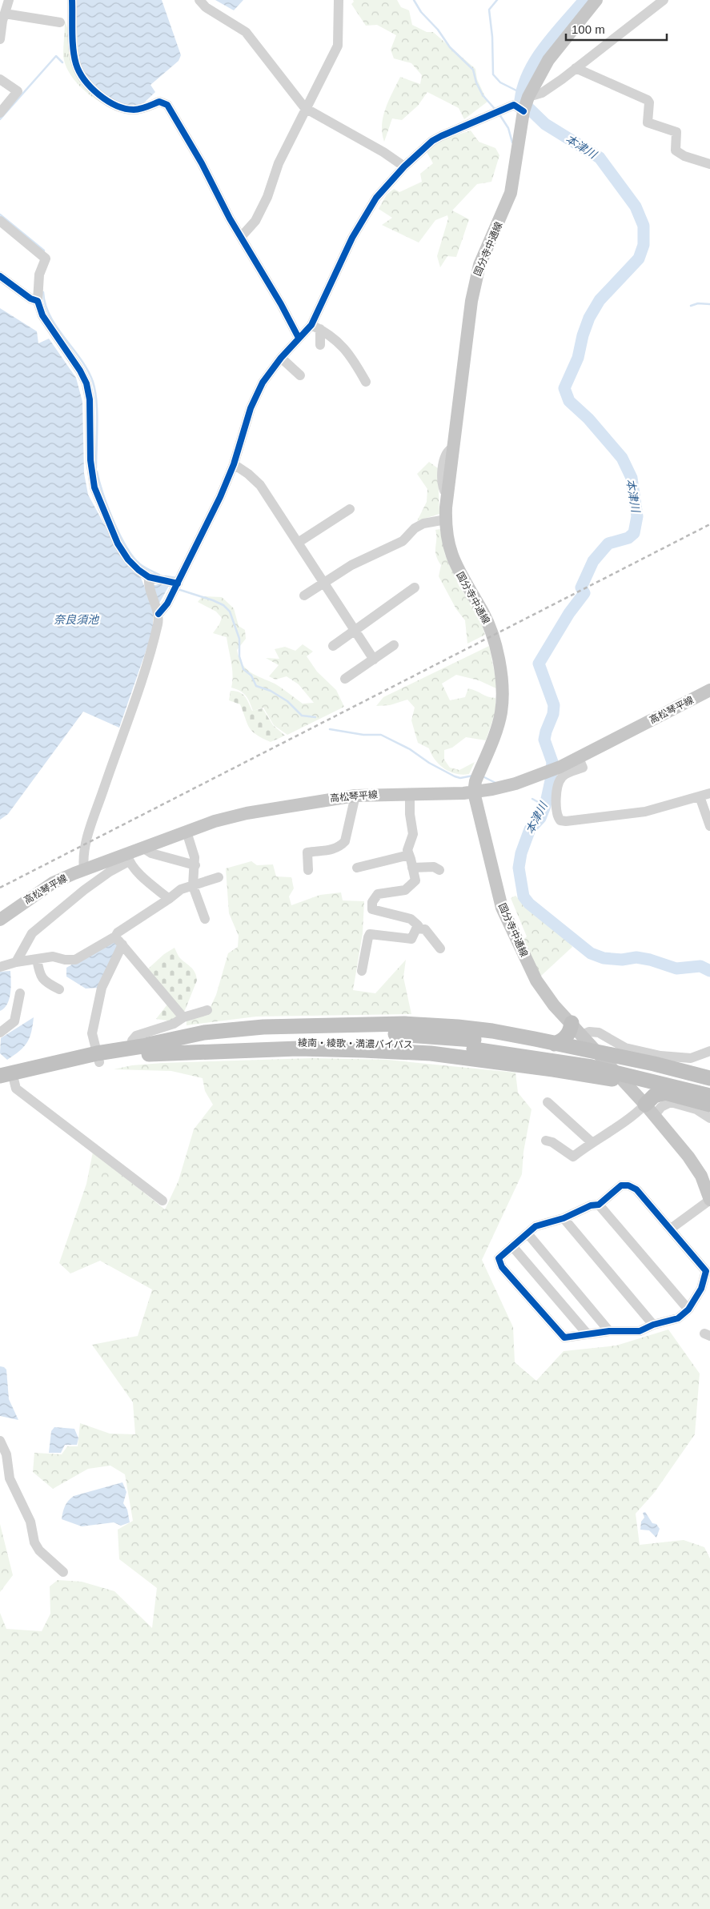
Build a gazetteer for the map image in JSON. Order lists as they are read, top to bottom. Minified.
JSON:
{"streets":{"highway":["綾南・綾歌・満濃バイパス"],"main road":["国分寺中通線","高松琴平線"]},"crossings":[["国分寺中通線","高松琴平線"]],"water":["本津川","奈良須池"],"scale_bar":"100 m"}
